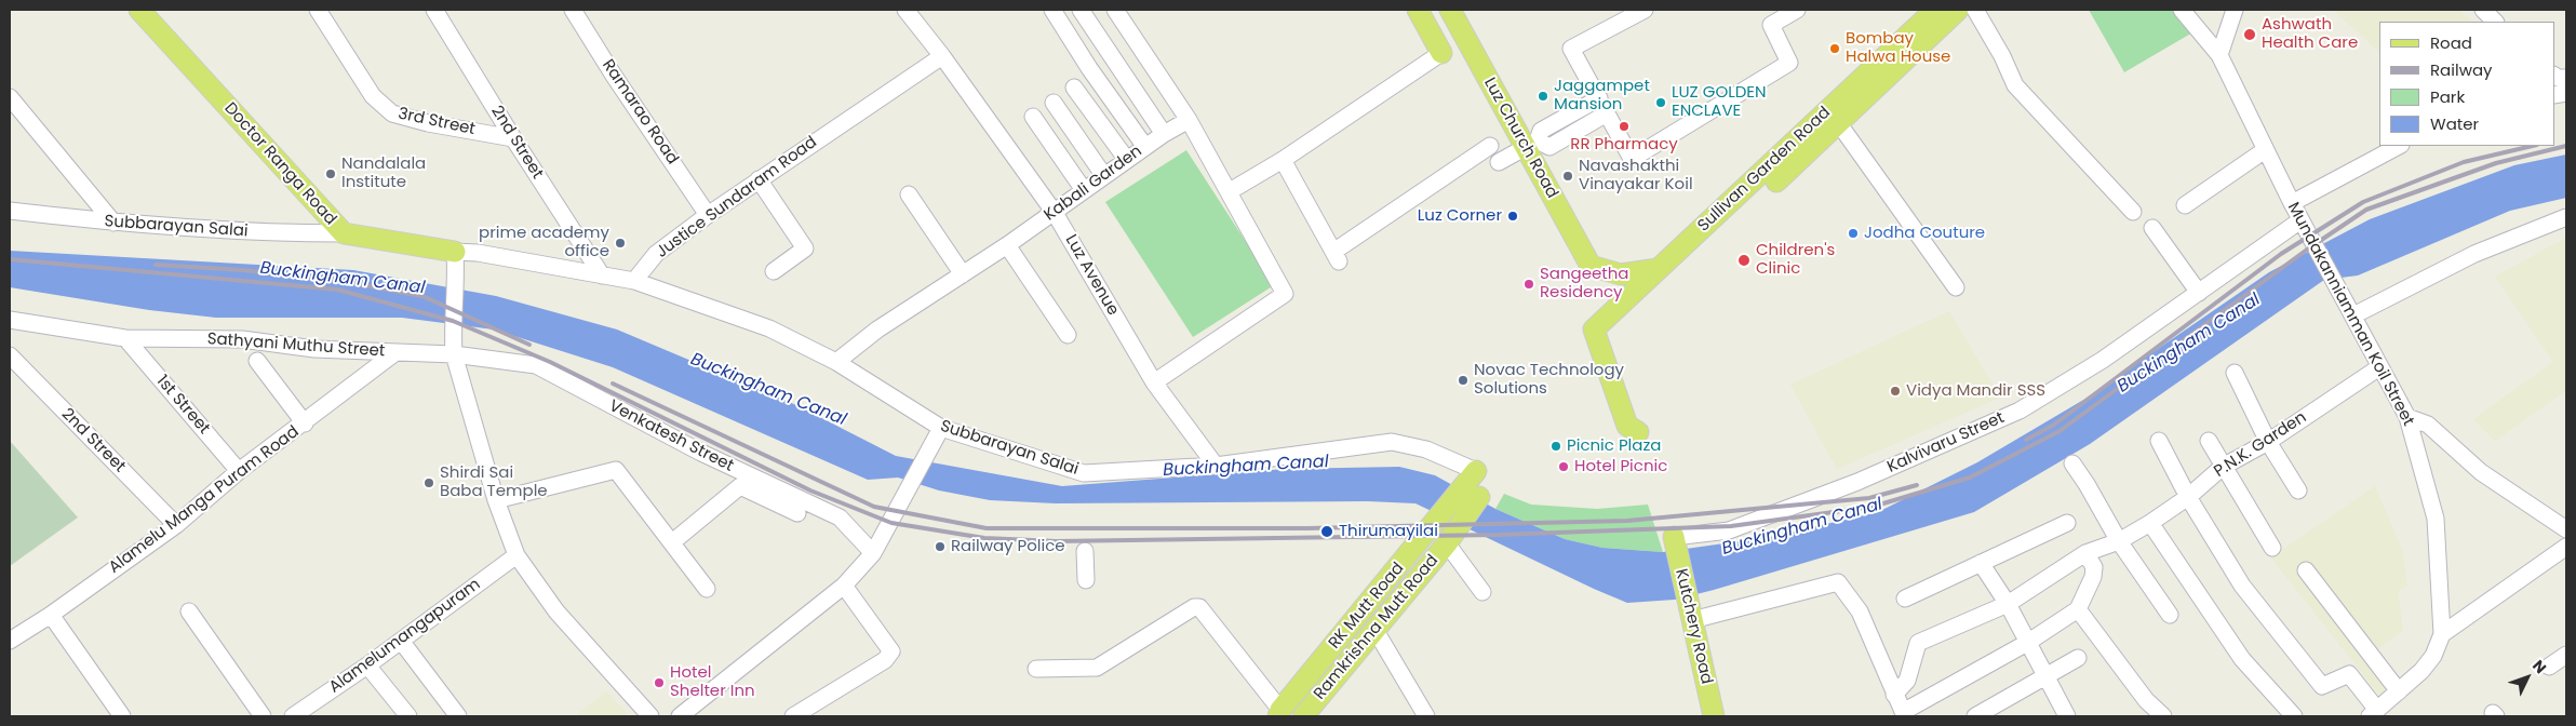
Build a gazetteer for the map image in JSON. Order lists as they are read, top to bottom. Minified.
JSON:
{"streets":{"main road":["Luz Church Road","Doctor Ranga Road","Sullivan Garden Road","RK Mutt Road","Kutchery Road","Ramkrishna Mutt Road"],"street":["Ramarao Road","3rd Street","2nd Street","Kabali Garden","Justice Sundaram Road","Subbarayan Salai","Luz Avenue","Mundakanniamman Koil Street","Sathyani Muthu Street","1st Street","Venkatesh Street","Kalvivaru Street","P.N.K. Garden","Alamelu Manga Puram Road","Alamelumangapuram"]},"crossings":[["Ramarao Road","Justice Sundaram Road"],["3rd Street","2nd Street"],["Luz Church Road","Sullivan Garden Road"],["2nd Street","Alamelu Manga Puram Road"],["Doctor Ranga Road","Subbarayan Salai"],["Kabali Garden","Subbarayan Salai"],["Kabali Garden","Luz Avenue"],["Justice Sundaram Road","Subbarayan Salai"],["Justice Sundaram Road","Luz Avenue"],["Subbarayan Salai","Luz Avenue"],["Subbarayan Salai","RK Mutt Road"],["Mundakanniamman Koil Street","Kalvivaru Street"],["Mundakanniamman Koil Street","P.N.K. Garden"],["Sathyani Muthu Street","1st Street"],["Sathyani Muthu Street","Venkatesh Street"],["Sathyani Muthu Street","Alamelu Manga Puram Road"],["1st Street","Alamelu Manga Puram Road"],["Kalvivaru Street","Kutchery Road"],["RK Mutt Road","Ramkrishna Mutt Road"]],"water":["Buckingham Canal"],"places":["Ashwath Health Care","Bombay Halwa House","Jaggampet Mansion","LUZ GOLDEN ENCLAVE","RR Pharmacy","Nandalala Institute","Navashakthi Vinayakar Koil","Luz Corner","Jodha Couture","prime academy office","Children's Clinic","Sangeetha Residency","Novac Technology Solutions","Vidya Mandir SSS","Picnic Plaza","Hotel Picnic","Shirdi Sai Baba Temple","Thirumayilai","Railway Police","Hotel Shelter Inn"],"legend":["Road","Railway","Park","Water"],"north":"top right"}
